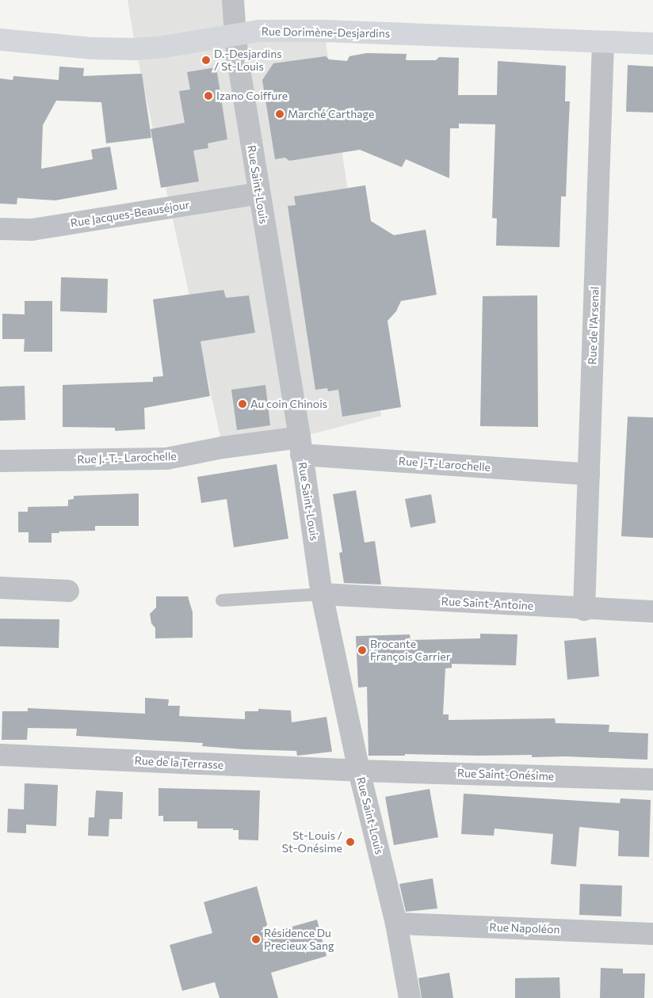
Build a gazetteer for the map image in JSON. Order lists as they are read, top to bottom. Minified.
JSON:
{"streets":{"main road":["Rue Dorimène-Desjardins"],"street":["Rue Saint-Louis","Rue Jacques-Beauséjour","Rue de l'Arsenal","Rue J.-T.- Larochelle","Rue J-T-Larochelle","Rue Saint-Antoine","Rue de la Terrasse","Rue Saint-Onésime","Rue Napoléon"]},"crossings":[["Rue Dorimène-Desjardins","Rue Saint-Louis"],["Rue Dorimène-Desjardins","Rue de l'Arsenal"],["Rue Saint-Louis","Rue Jacques-Beauséjour"],["Rue Saint-Louis","Rue J.-T.- Larochelle"],["Rue Saint-Louis","Rue J-T-Larochelle"],["Rue Saint-Louis","Rue Saint-Antoine"],["Rue Saint-Louis","Rue de la Terrasse"],["Rue Saint-Louis","Rue Saint-Onésime"],["Rue Saint-Louis","Rue Napoléon"],["Rue de l'Arsenal","Rue J-T-Larochelle"],["Rue de l'Arsenal","Rue Saint-Antoine"],["Rue J.-T.- Larochelle","Rue J-T-Larochelle"],["Rue de la Terrasse","Rue Saint-Onésime"]],"places":["D.-Desjardins / St-Louis","Izano Coiffure","Marché Carthage","Au coin Chinois","Brocante François Carrier","St-Louis / St-Onésime","Résidence Du Precieux Sang"]}
